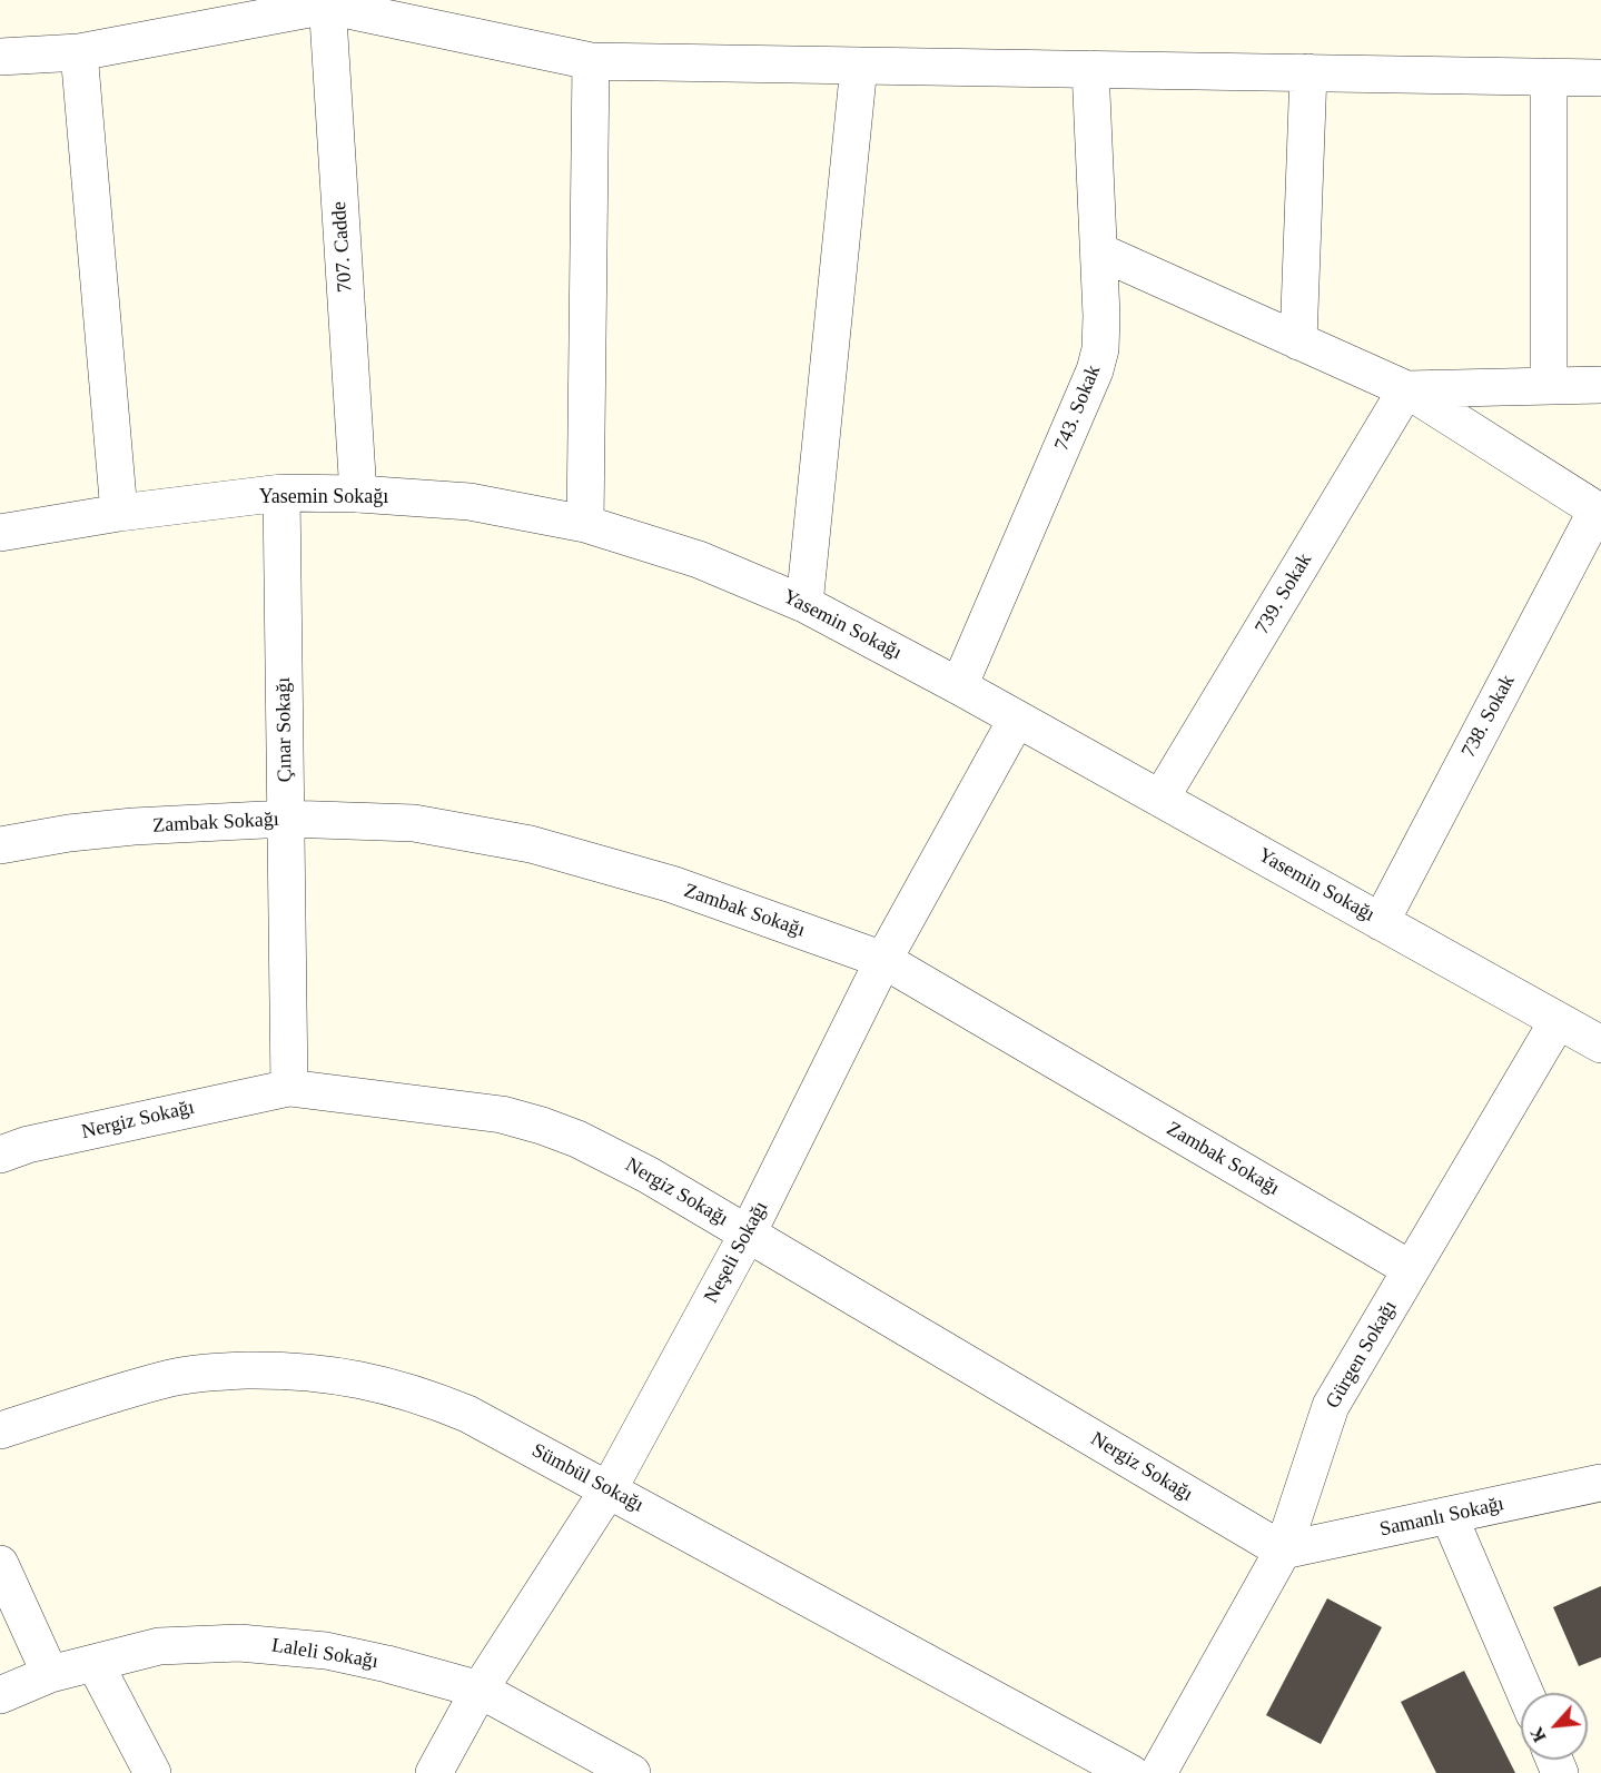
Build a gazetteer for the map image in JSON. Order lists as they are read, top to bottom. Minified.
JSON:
{"streets":{"street":["707. Cadde","743. Sokak","Yasemin Sokağı","739. Sokak","738. Sokak","Çınar Sokağı","Zambak Sokağı","Nergiz Sokağı","Neşeli Sokağı","Gürgen Sokağı","Sümbül Sokağı","Samanlı Sokağı","Laleli Sokağı"]},"crossings":[["707. Cadde","Yasemin Sokağı"],["743. Sokak","Yasemin Sokağı"],["Yasemin Sokağı","739. Sokak"],["Yasemin Sokağı","738. Sokak"],["Yasemin Sokağı","Çınar Sokağı"],["Yasemin Sokağı","Neşeli Sokağı"],["Yasemin Sokağı","Gürgen Sokağı"],["Çınar Sokağı","Zambak Sokağı"],["Çınar Sokağı","Nergiz Sokağı"],["Zambak Sokağı","Neşeli Sokağı"],["Zambak Sokağı","Gürgen Sokağı"],["Nergiz Sokağı","Neşeli Sokağı"],["Nergiz Sokağı","Gürgen Sokağı"],["Nergiz Sokağı","Samanlı Sokağı"],["Neşeli Sokağı","Sümbül Sokağı"],["Neşeli Sokağı","Laleli Sokağı"],["Gürgen Sokağı","Samanlı Sokağı"]],"north":"bottom left"}
